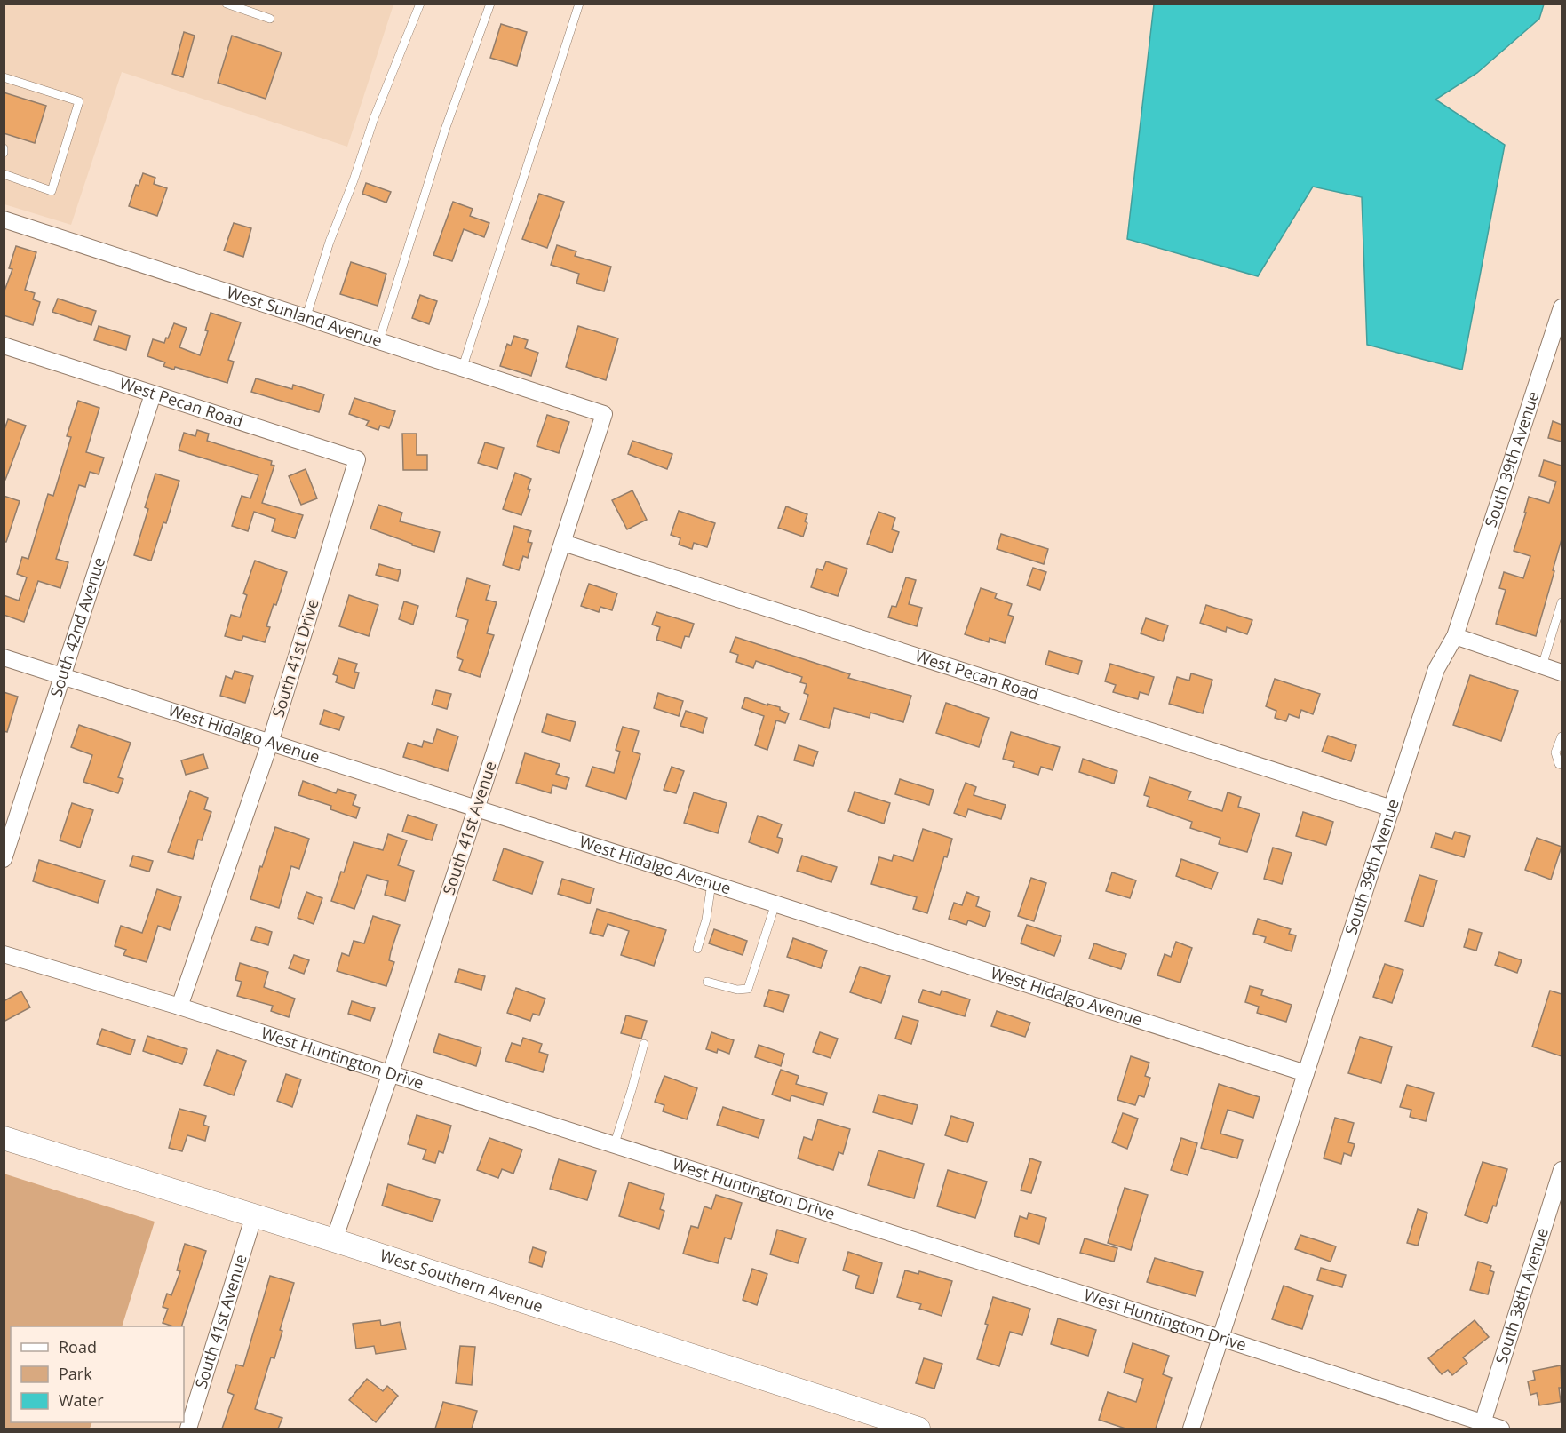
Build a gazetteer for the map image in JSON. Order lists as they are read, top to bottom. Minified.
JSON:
{"streets":{"main road":["West Southern Avenue"],"street":["West Sunland Avenue","West Pecan Road","South 39th Avenue","South 42nd Avenue","South 41st Drive","West Hidalgo Avenue","South 41st Avenue","West Huntington Drive","South 38th Avenue"]},"crossings":[["West Sunland Avenue","South 41st Avenue"],["West Pecan Road","South 39th Avenue"],["West Pecan Road","South 42nd Avenue"],["West Pecan Road","South 41st Drive"],["West Pecan Road","South 41st Avenue"],["South 39th Avenue","West Hidalgo Avenue"],["South 39th Avenue","West Huntington Drive"],["South 42nd Avenue","West Hidalgo Avenue"],["South 41st Drive","West Hidalgo Avenue"],["South 41st Drive","West Huntington Drive"],["West Hidalgo Avenue","South 41st Avenue"],["South 41st Avenue","West Huntington Drive"],["South 41st Avenue","West Southern Avenue"],["West Huntington Drive","South 38th Avenue"]],"legend":["Road","Park","Water"]}
